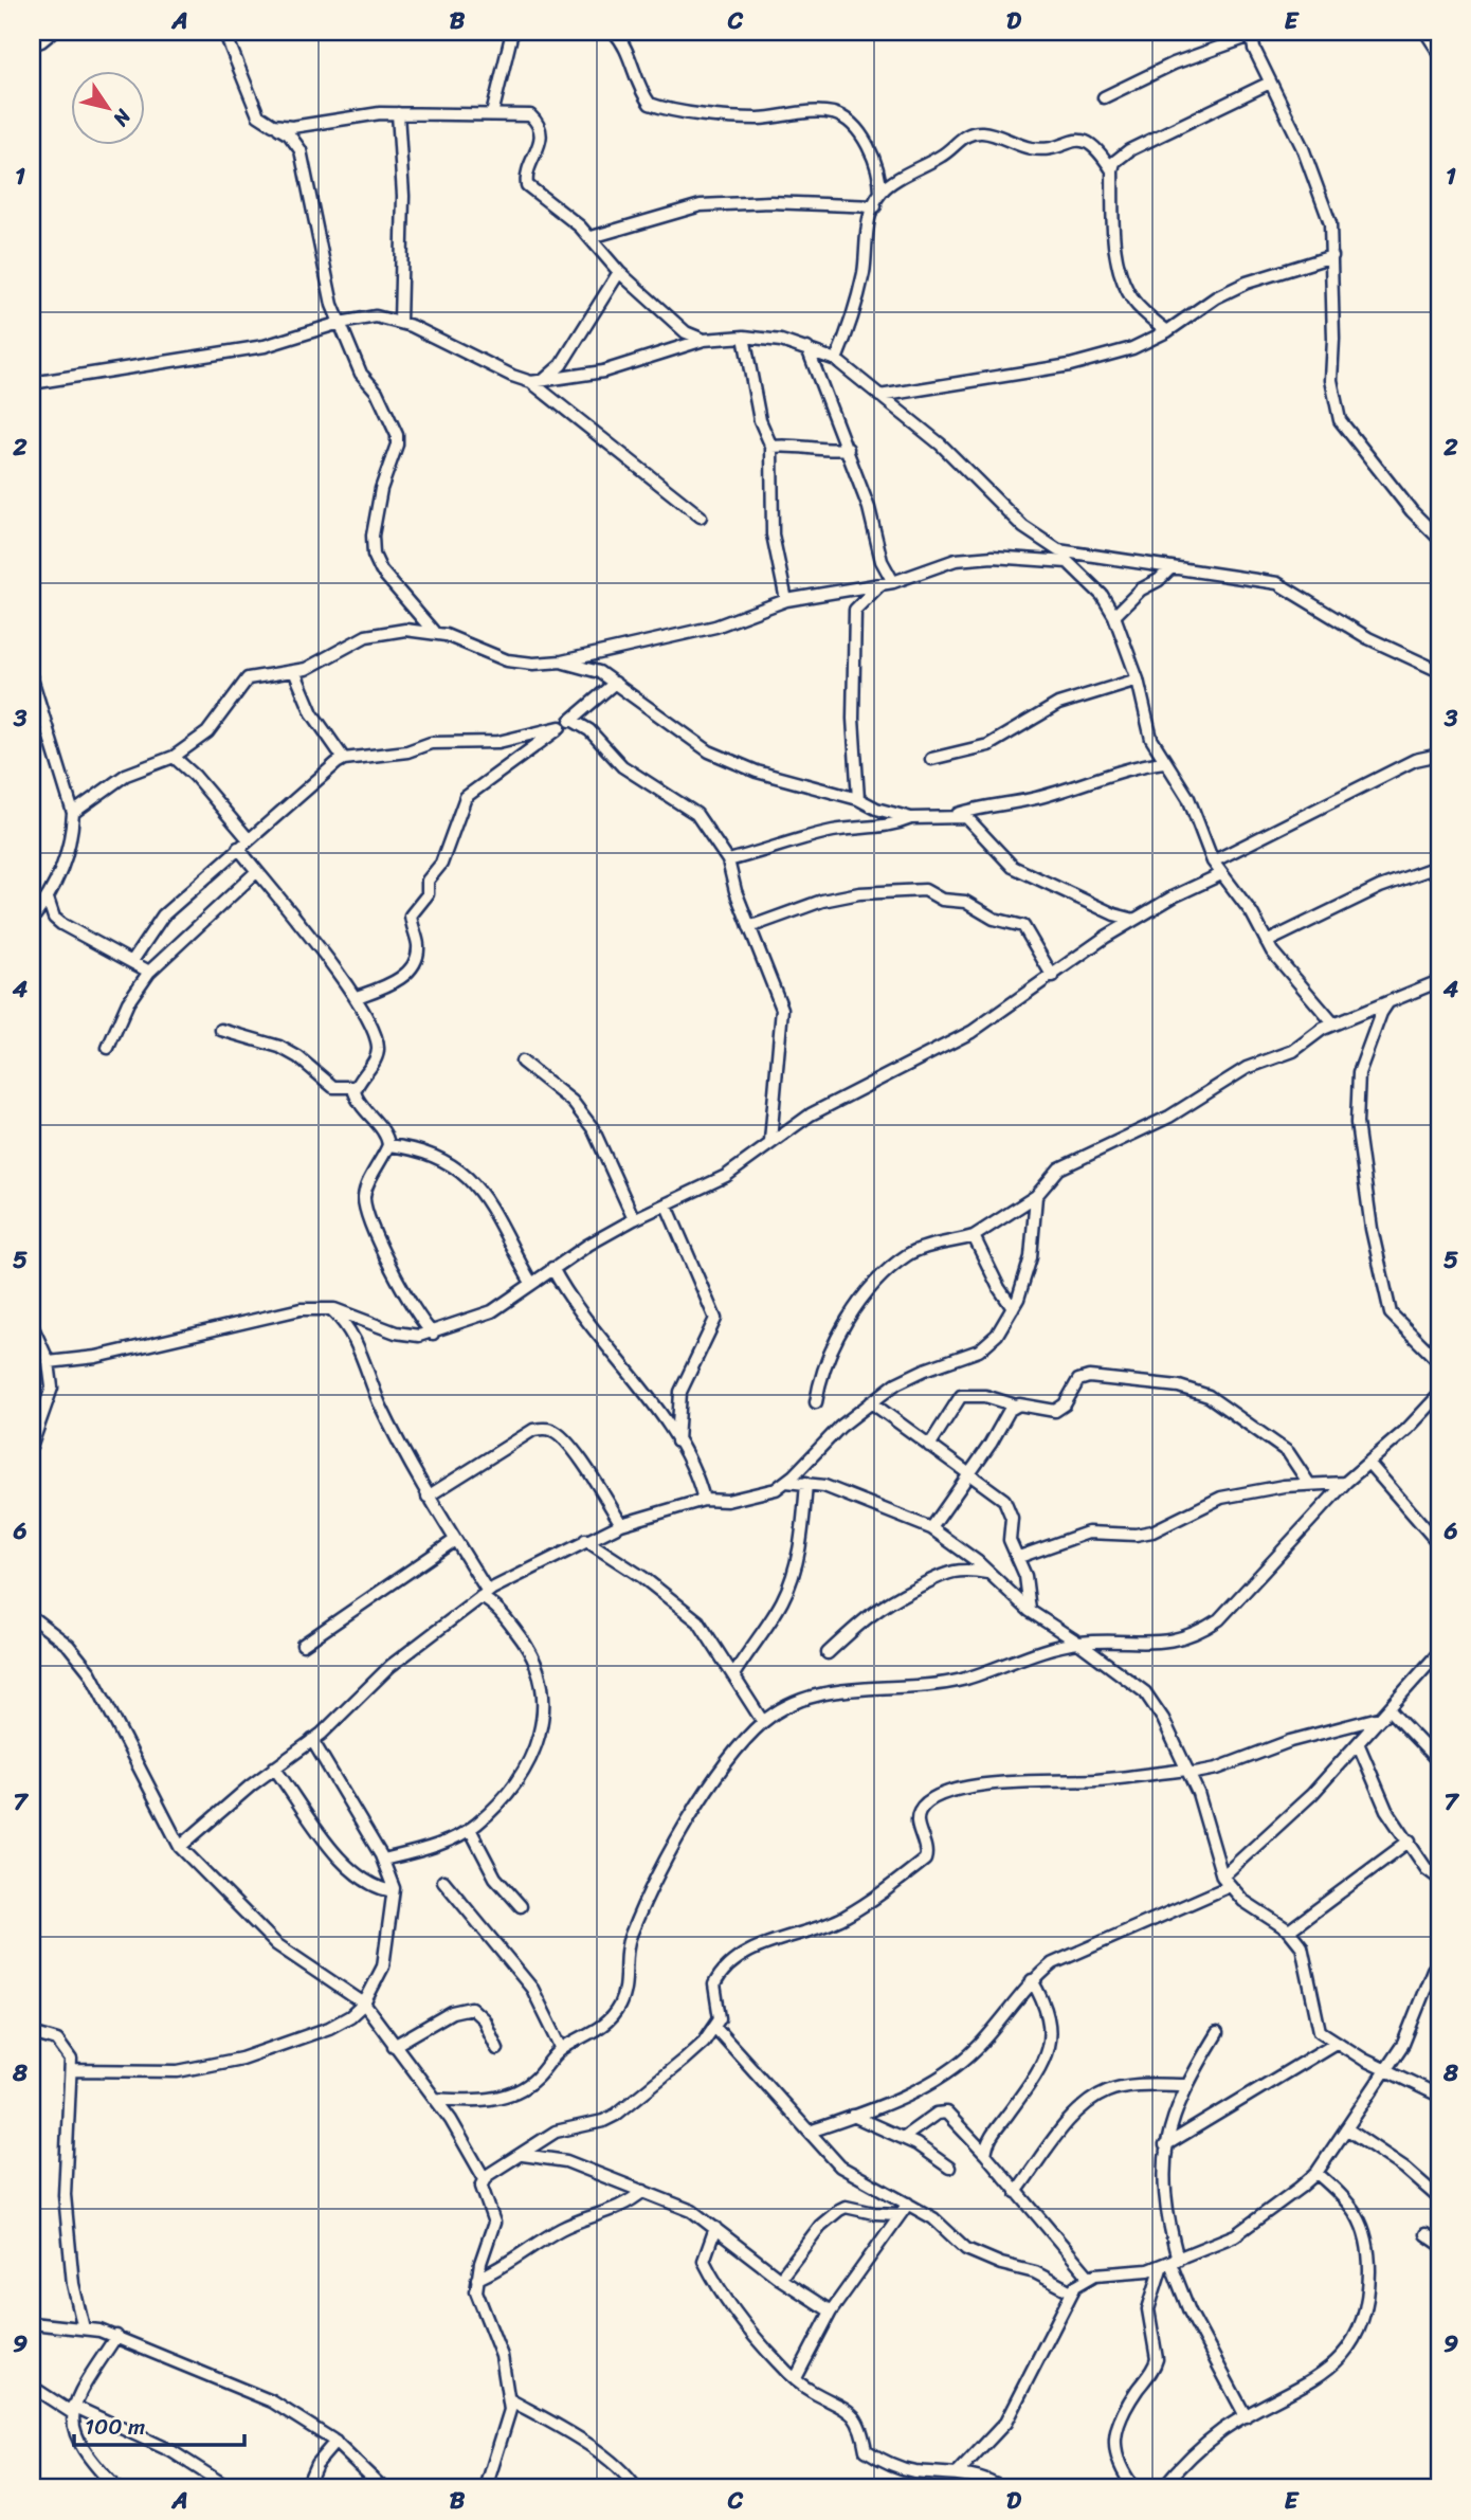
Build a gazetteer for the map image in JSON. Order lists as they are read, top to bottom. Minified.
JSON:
{"scale_bar":"100 m","north":"bottom right","grid":{"columns":["A","B","C","D","E"],"rows":["1","2","3","4","5","6","7","8","9"]}}
